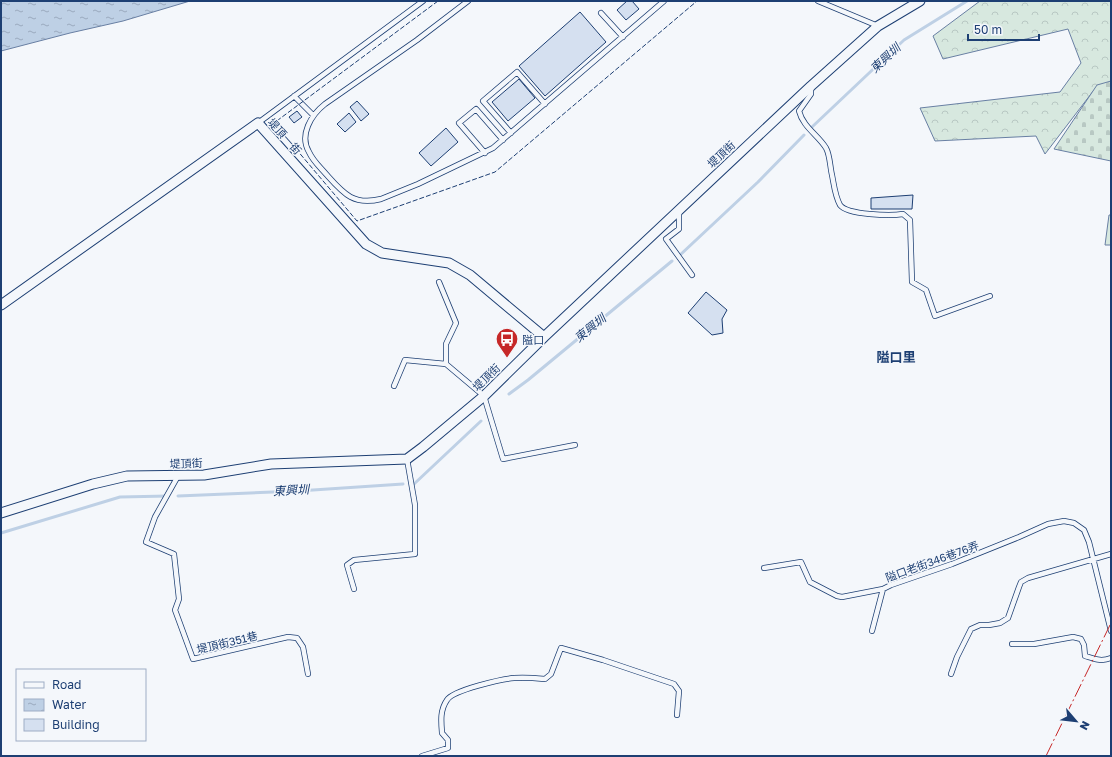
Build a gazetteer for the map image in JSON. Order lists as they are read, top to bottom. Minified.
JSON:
{"streets":{"street":["堤頂一街","堤頂街"],"lane":["隘口老街346巷76弄","堤頂街351巷"]},"crossings":[["堤頂一街","堤頂街"],["堤頂街","堤頂街351巷"]],"districts":["隘口里"],"water":["東興圳"],"places":{"bus stop":["隘口"]},"legend":["Road","Water","Building"],"scale_bar":"50 m","north":"bottom right"}
